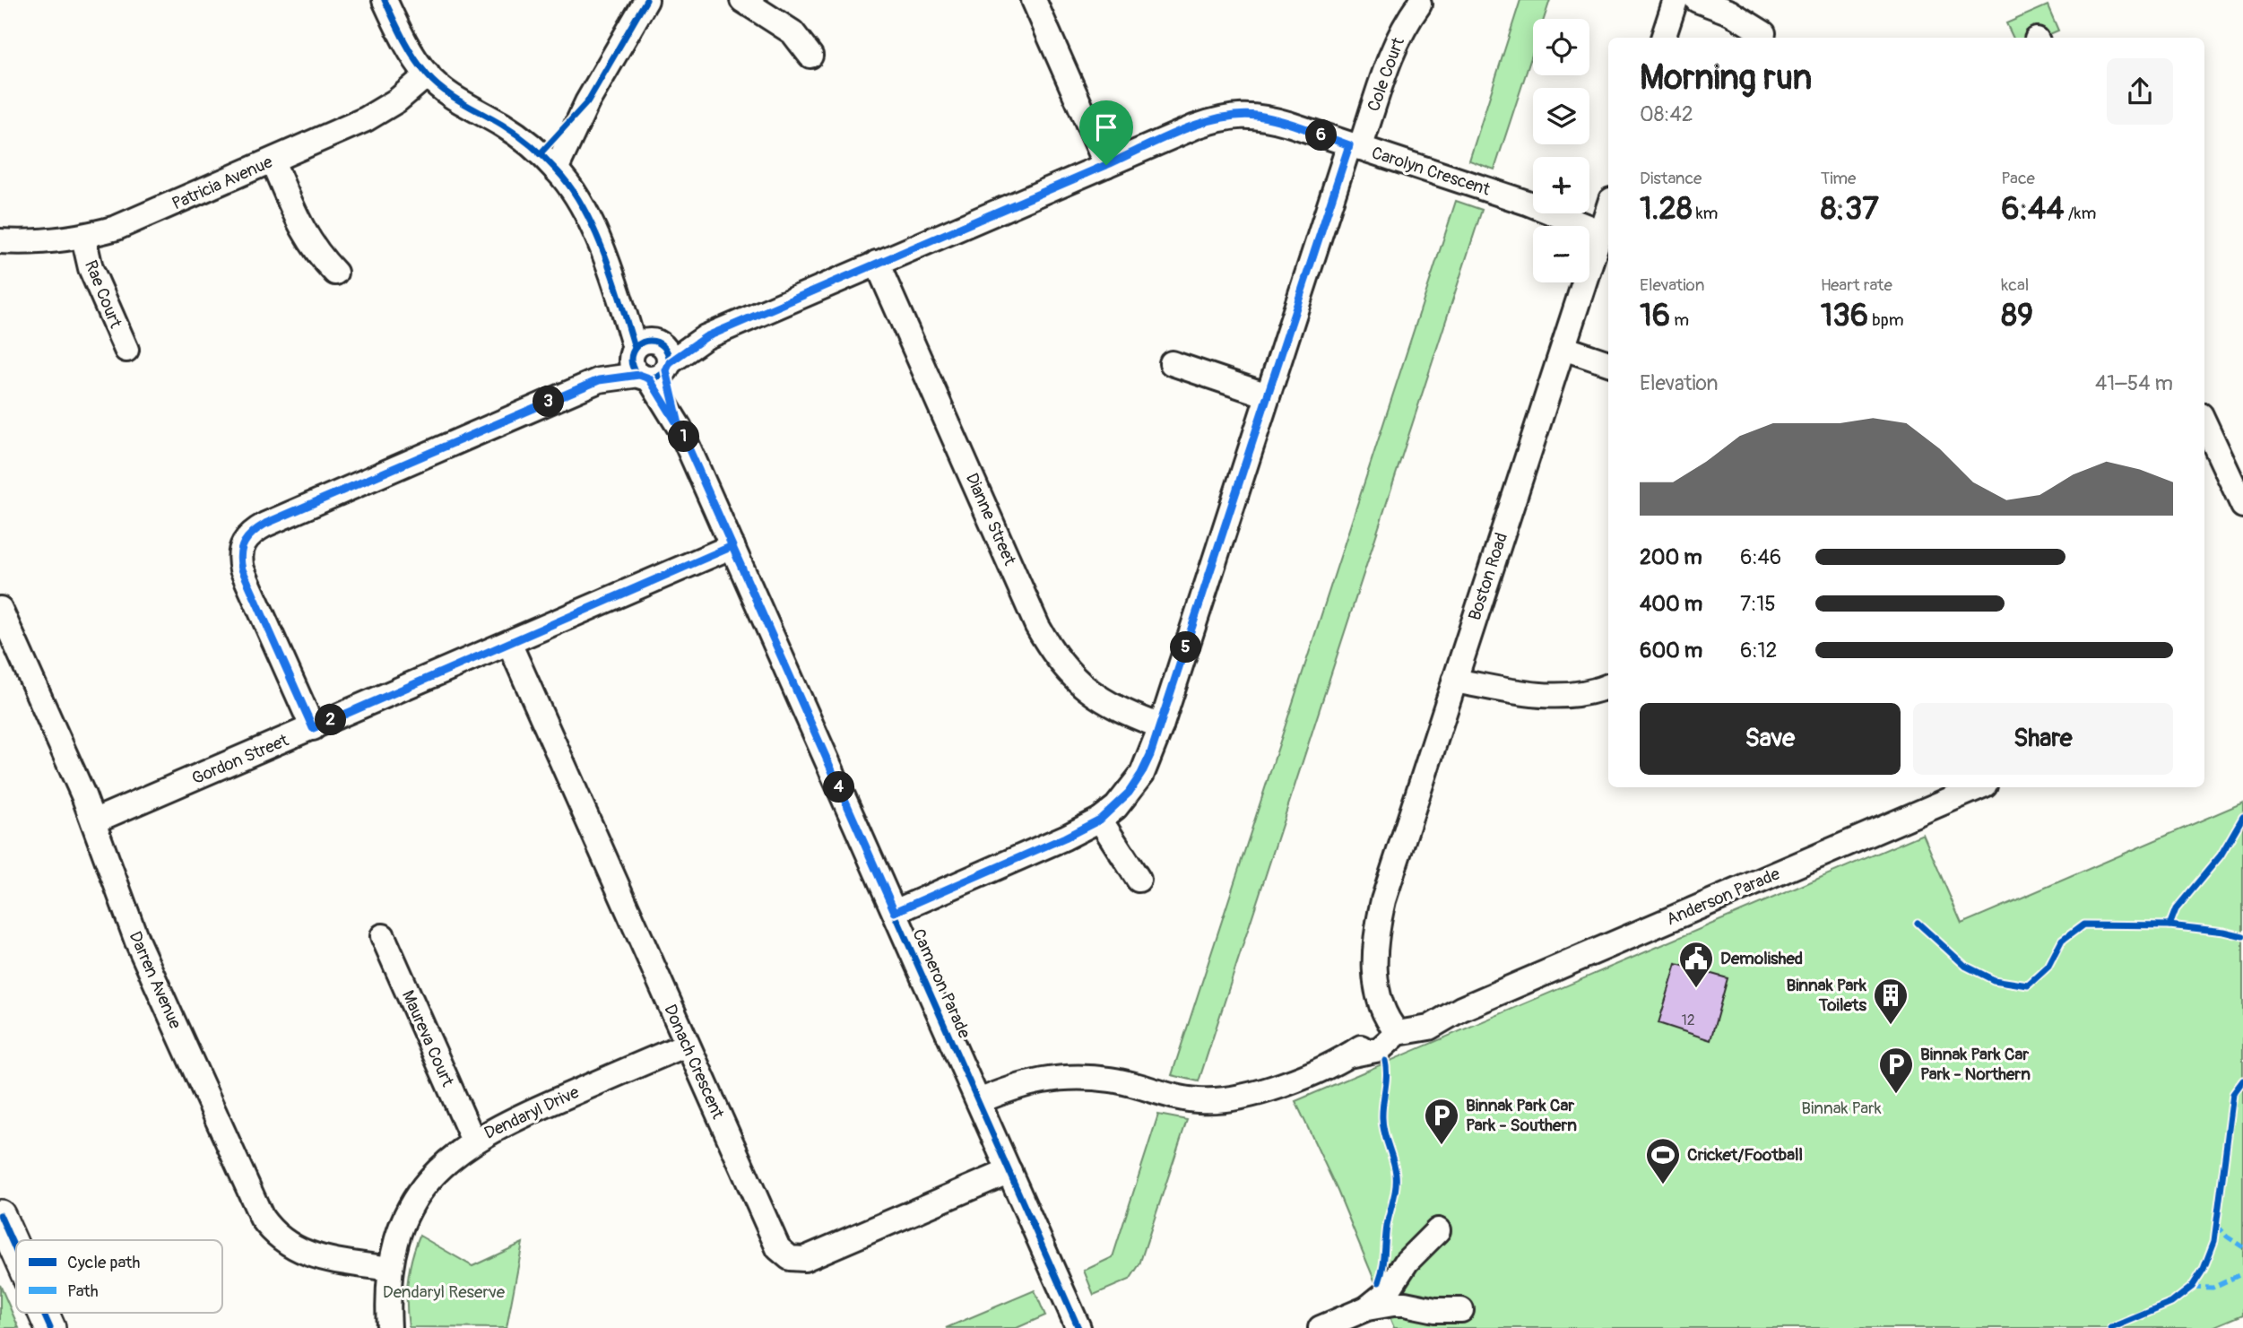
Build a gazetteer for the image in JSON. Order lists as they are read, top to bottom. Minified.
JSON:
{"streets":{"street":["Cole Court","Carolyn Crescent","Patricia Avenue","Rae Court","Dianne Street","Boston Road","Gordon Street","Anderson Parade","Darren Avenue","Cameron Parade","Maureva Court","Donach Crescent","Dendaryl Drive"]},"crossings":[["Cole Court","Carolyn Crescent"],["Cole Court","Dianne Street"],["Cole Court","Cameron Parade"],["Carolyn Crescent","Dianne Street"],["Carolyn Crescent","Boston Road"],["Carolyn Crescent","Gordon Street"],["Carolyn Crescent","Cameron Parade"],["Patricia Avenue","Rae Court"],["Patricia Avenue","Cameron Parade"],["Boston Road","Anderson Parade"],["Gordon Street","Darren Avenue"],["Gordon Street","Cameron Parade"],["Gordon Street","Donach Crescent"],["Anderson Parade","Cameron Parade"],["Darren Avenue","Dendaryl Drive"],["Cameron Parade","Donach Crescent"],["Maureva Court","Dendaryl Drive"],["Donach Crescent","Dendaryl Drive"]],"parks":["Binnak Park","Dendaryl Reserve"],"places":{"public building":["Demolished"],"building":["Binnak Park Toilets"],"parking":["Binnak Park Car Park - Northern","Binnak Park Car Park - Southern"],"sports":["Cricket/Football"]},"house_numbers":["12"],"legend":["Cycle path","Path"],"page":{"map_buttons":["+","−"],"heading":["Morning run","08:42"],"pins":["6","3","1","5","2","4"],"stats":[["Distance","1.28 km"],["Time","8:37"],["Pace","6:44 /km"],["Elevation","16 m"],["Heart rate","136 bpm"],["kcal","89"]],"chart":["Elevation","41–54 m"],"list":[{"name":"200 m","note":"6:46"},{"name":"400 m","note":"7:15"},{"name":"600 m","note":"6:12"}],"buttons":["Save","Share"]}}
